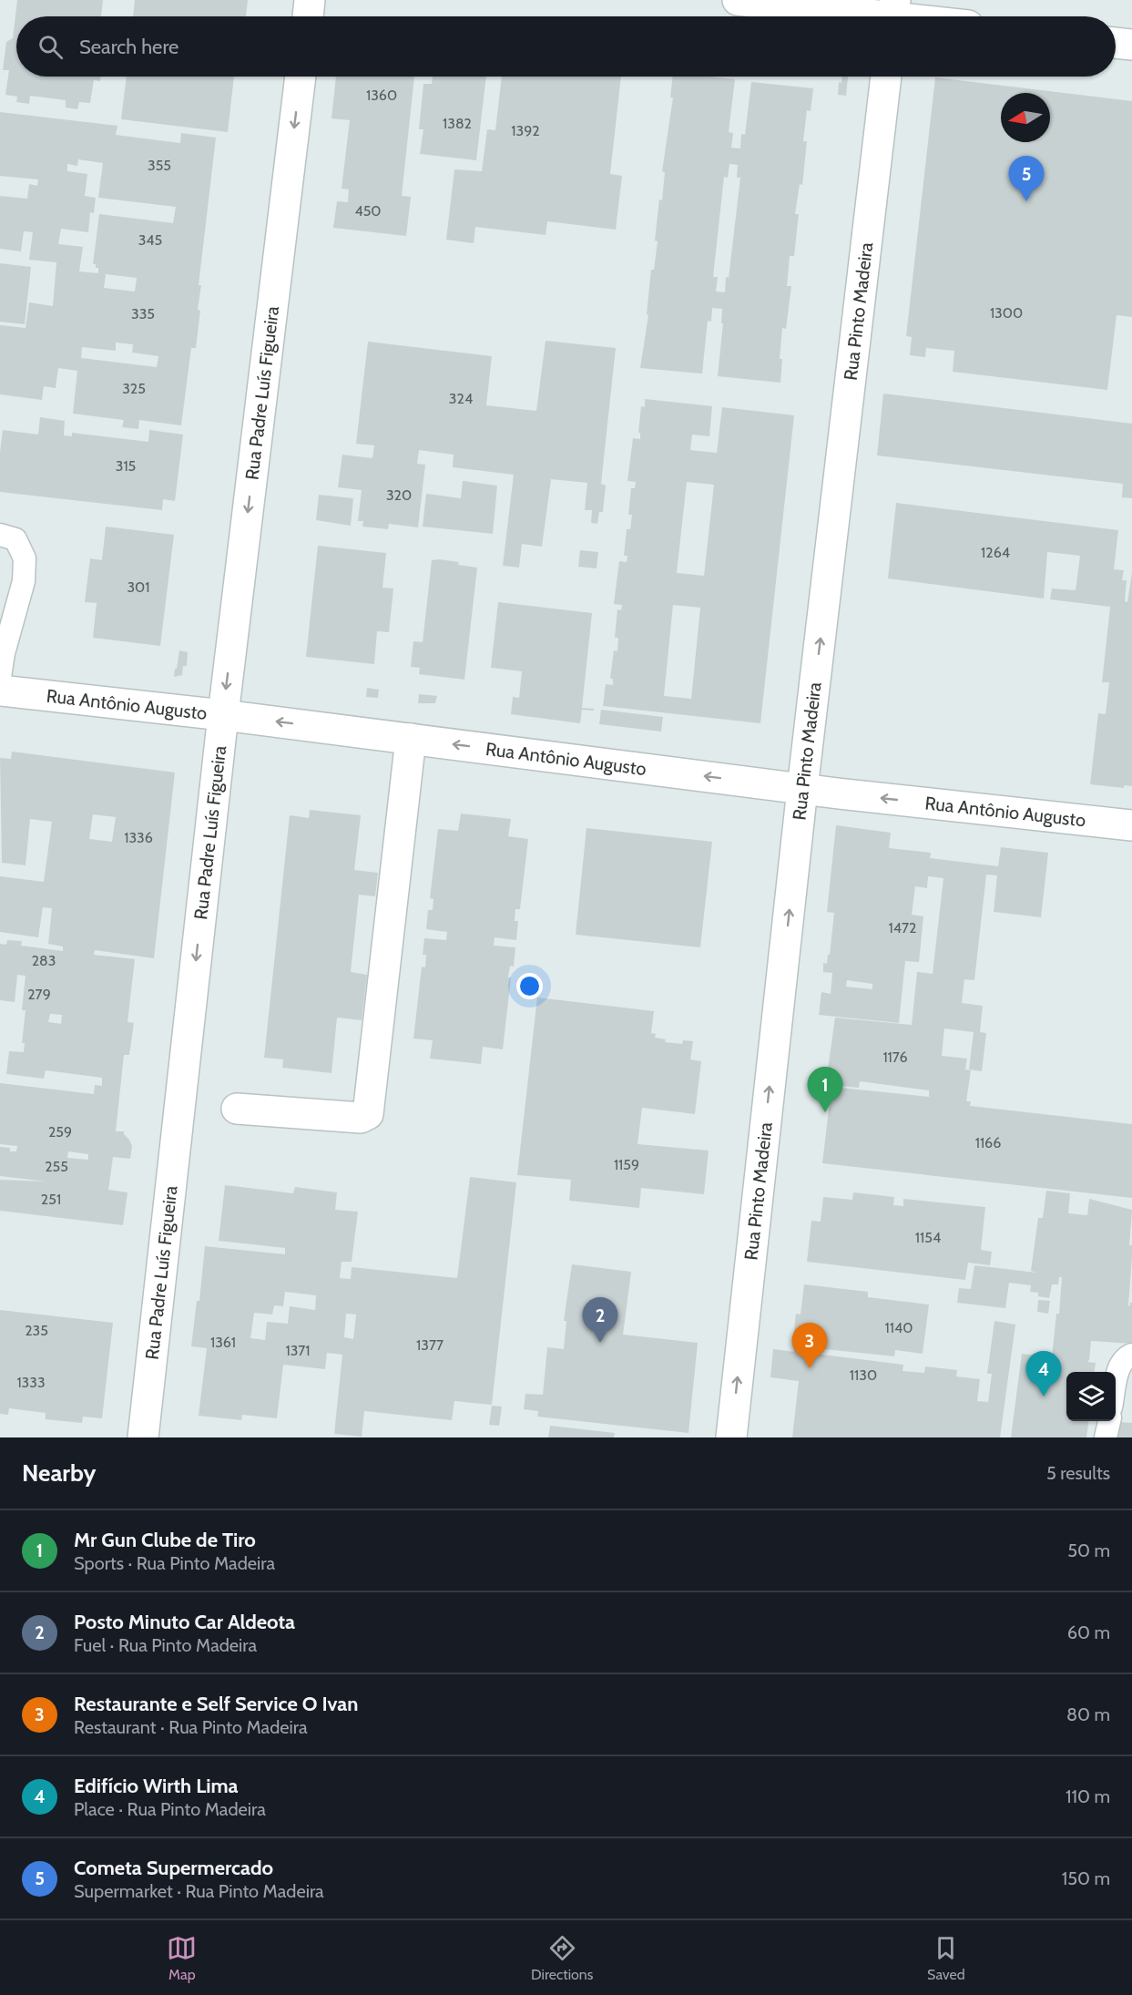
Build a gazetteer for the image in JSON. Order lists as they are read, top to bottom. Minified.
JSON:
{"streets":{"street":["Rua Pinto Madeira","Rua Padre Luís Figueira","Rua Antônio Augusto"]},"crossings":[["Rua Pinto Madeira","Rua Antônio Augusto"],["Rua Padre Luís Figueira","Rua Antônio Augusto"]],"one_way":["Rua Pinto Madeira","Rua Padre Luís Figueira","Rua Antônio Augusto"],"house_numbers":["1360","1382","1392","355","450","345","1300","335","325","324","315","320","1264","301","1336","1472","283","279","1176","259","1166","1159","255","251","1154","1140","235","1361","1377","1371","1130","1333"],"north":"left","page":{"search":"Search here","pins":["5","1","2","3","4"],"heading":["Nearby","5 results"],"list":[{"mark":"1","name":"Mr Gun Clube de Tiro","note":"Sports · Rua Pinto Madeira","value":"50 m"},{"mark":"2","name":"Posto Minuto Car Aldeota","note":"Fuel · Rua Pinto Madeira","value":"60 m"},{"mark":"3","name":"Restaurante e Self Service O Ivan","note":"Restaurant · Rua Pinto Madeira","value":"80 m"},{"mark":"4","name":"Edifício Wirth Lima","note":"Place · Rua Pinto Madeira","value":"110 m"},{"mark":"5","name":"Cometa Supermercado","note":"Supermarket · Rua Pinto Madeira","value":"150 m"}],"nav":["Map","Directions","Saved"]}}
